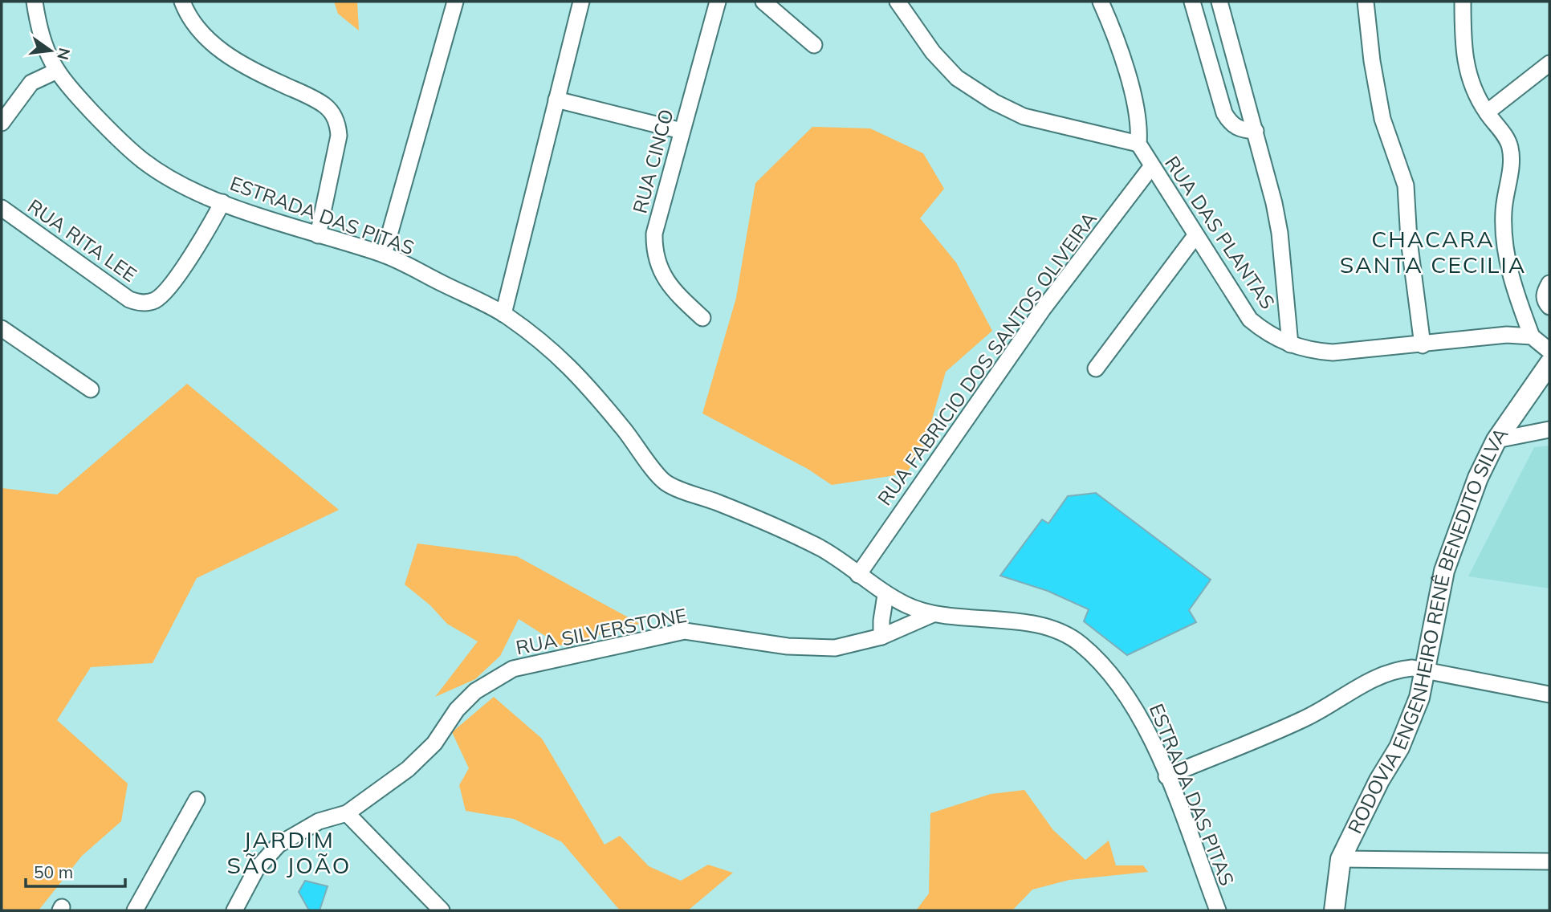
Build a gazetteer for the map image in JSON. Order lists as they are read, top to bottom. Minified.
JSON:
{"streets":{"main road":["RODOVIA ENGENHEIRO RENÊ BENEDITO SILVA"],"street":["RUA CINCO","ESTRADA DAS PITAS","RUA DAS PLANTAS","RUA RITA LEE","RUA FABRICIO DOS SANTOS OLIVEIRA","RUA SILVERSTONE"]},"crossings":[["ESTRADA DAS PITAS","RUA RITA LEE"],["ESTRADA DAS PITAS","RUA FABRICIO DOS SANTOS OLIVEIRA"],["ESTRADA DAS PITAS","RUA SILVERSTONE"],["RUA DAS PLANTAS","RUA FABRICIO DOS SANTOS OLIVEIRA"]],"districts":["CHACARA SANTA CECILIA","JARDIM SÃO JOÃO"],"scale_bar":"50 m","north":"right"}
